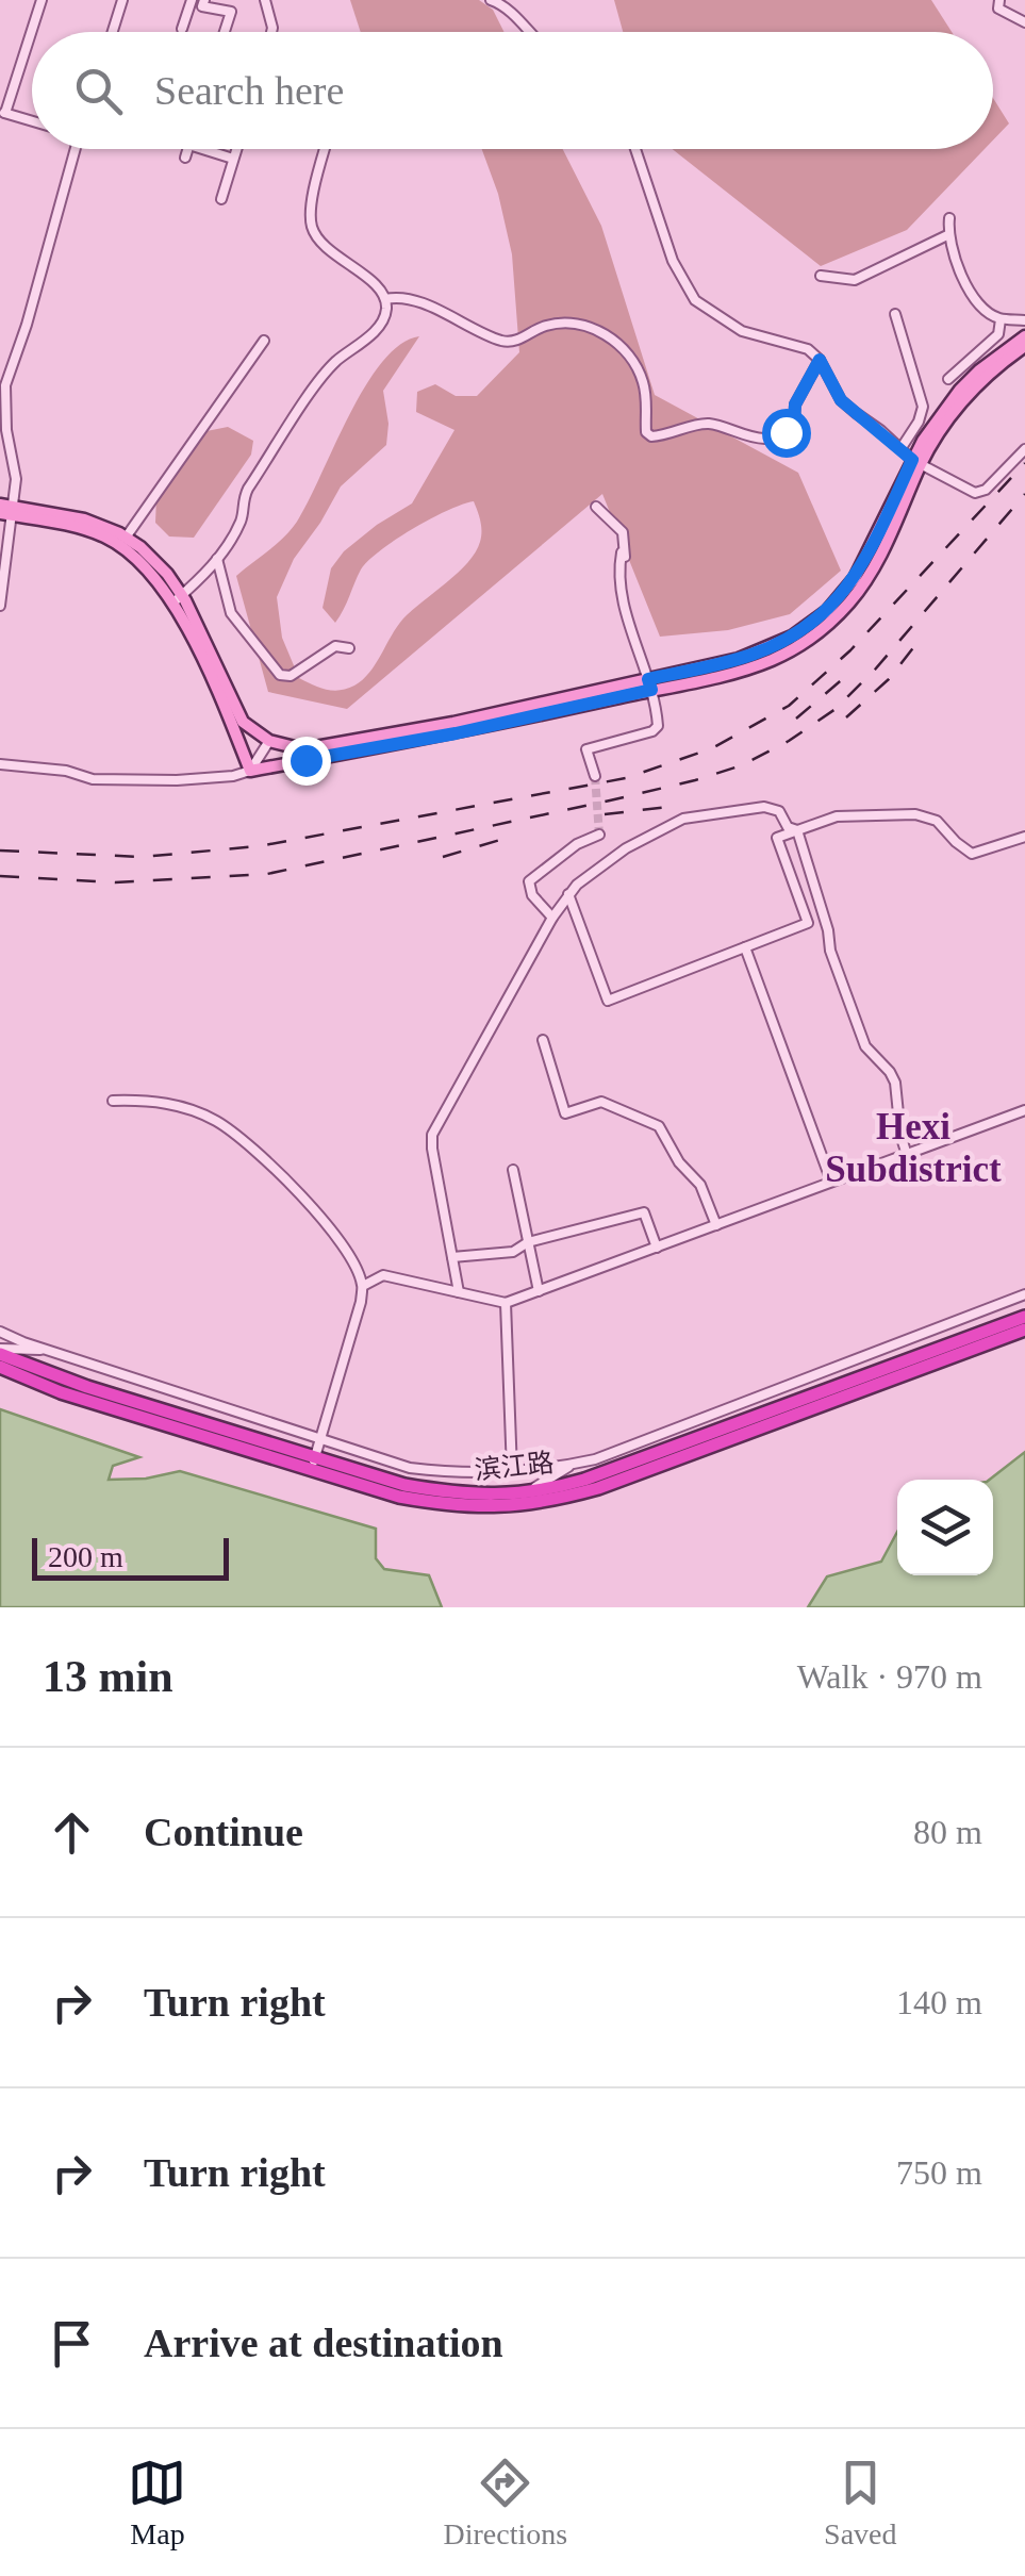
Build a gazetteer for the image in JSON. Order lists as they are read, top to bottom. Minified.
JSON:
{"streets":{"highway":["滨江路"]},"districts":["Hexi Subdistrict"],"scale_bar":"200 m","page":{"search":"Search here","scale":"200 m","heading":["13 min","Walk · 970 m"],"list":[["Continue","80 m"],["Turn right","140 m"],["Turn right","750 m"],"Arrive at destination"],"nav":["Map","Directions","Saved"]}}
